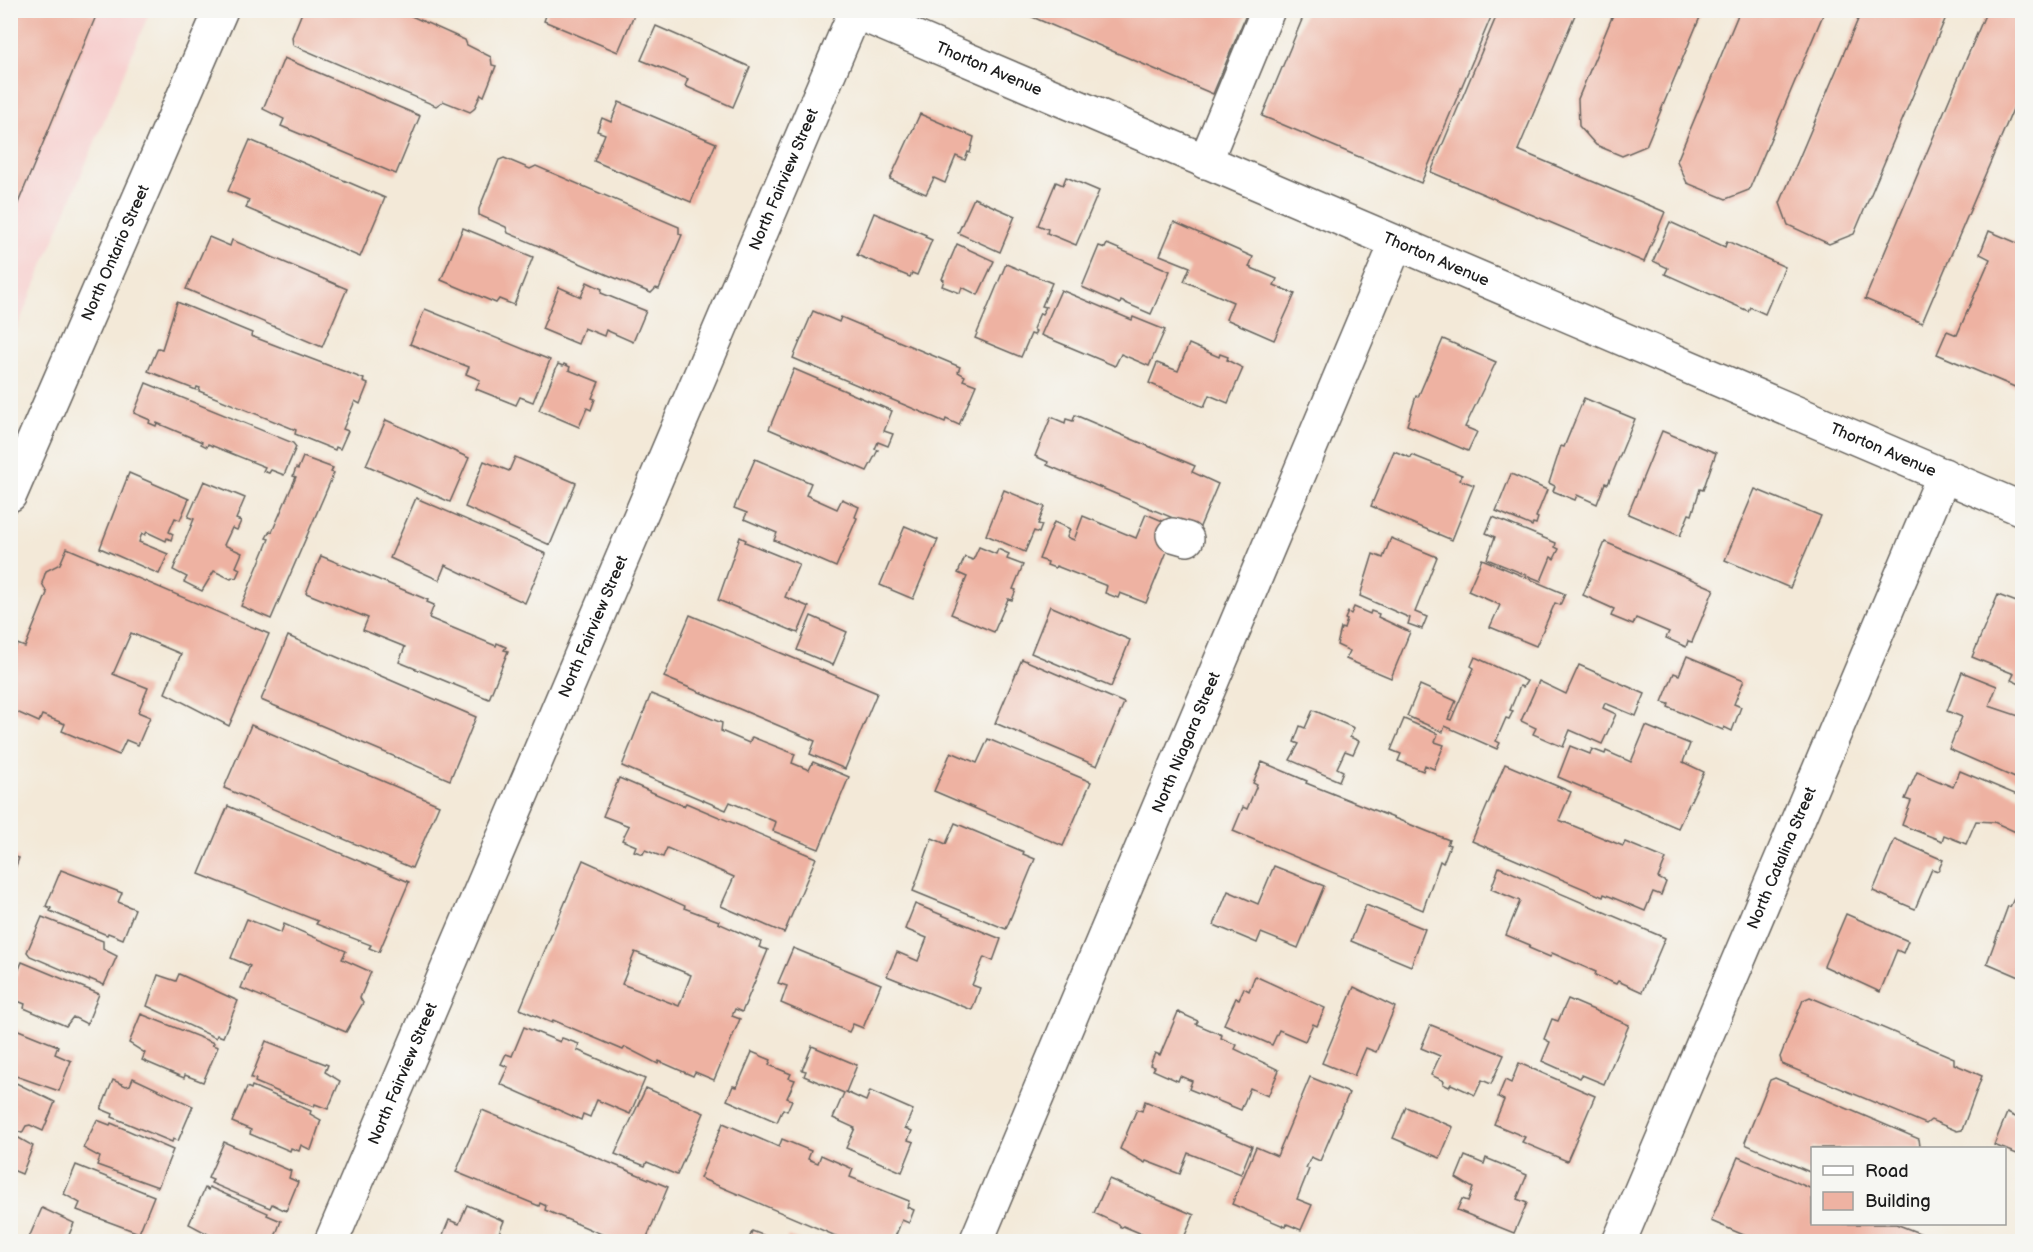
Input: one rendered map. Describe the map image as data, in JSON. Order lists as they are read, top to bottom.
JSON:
{
  "streets": {
    "street": [
      "Thorton Avenue",
      "North Fairview Street",
      "North Ontario Street",
      "North Niagara Street",
      "North Catalina Street"
    ]
  },
  "crossings": [
    ["Thorton Avenue", "North Fairview Street"],
    ["Thorton Avenue", "North Niagara Street"],
    ["Thorton Avenue", "North Catalina Street"]
  ],
  "legend": ["Road", "Building"]
}
